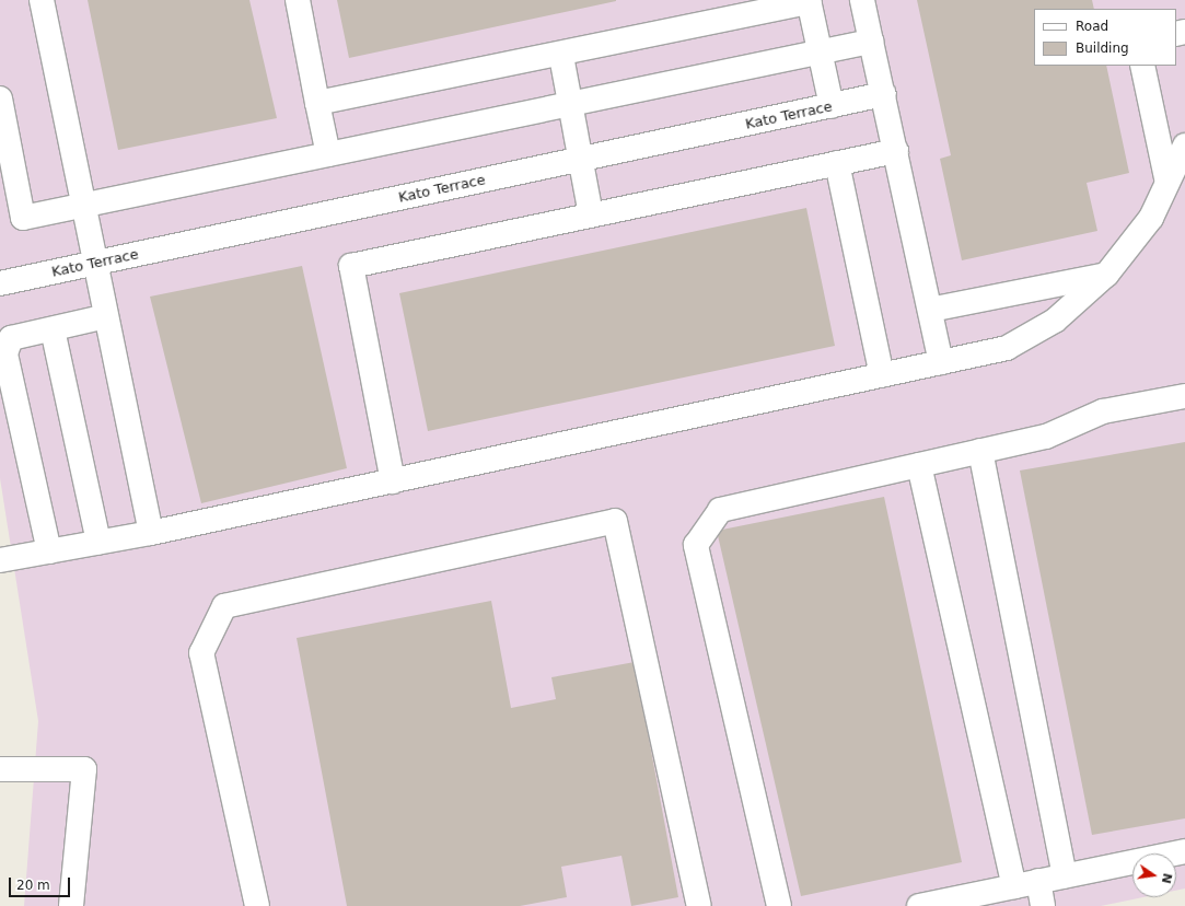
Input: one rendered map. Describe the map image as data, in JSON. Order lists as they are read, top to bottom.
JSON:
{
  "streets": {
    "street": ["Kato Terrace"]
  },
  "legend": ["Road", "Building"],
  "scale_bar": "20 m",
  "north": "right"
}
